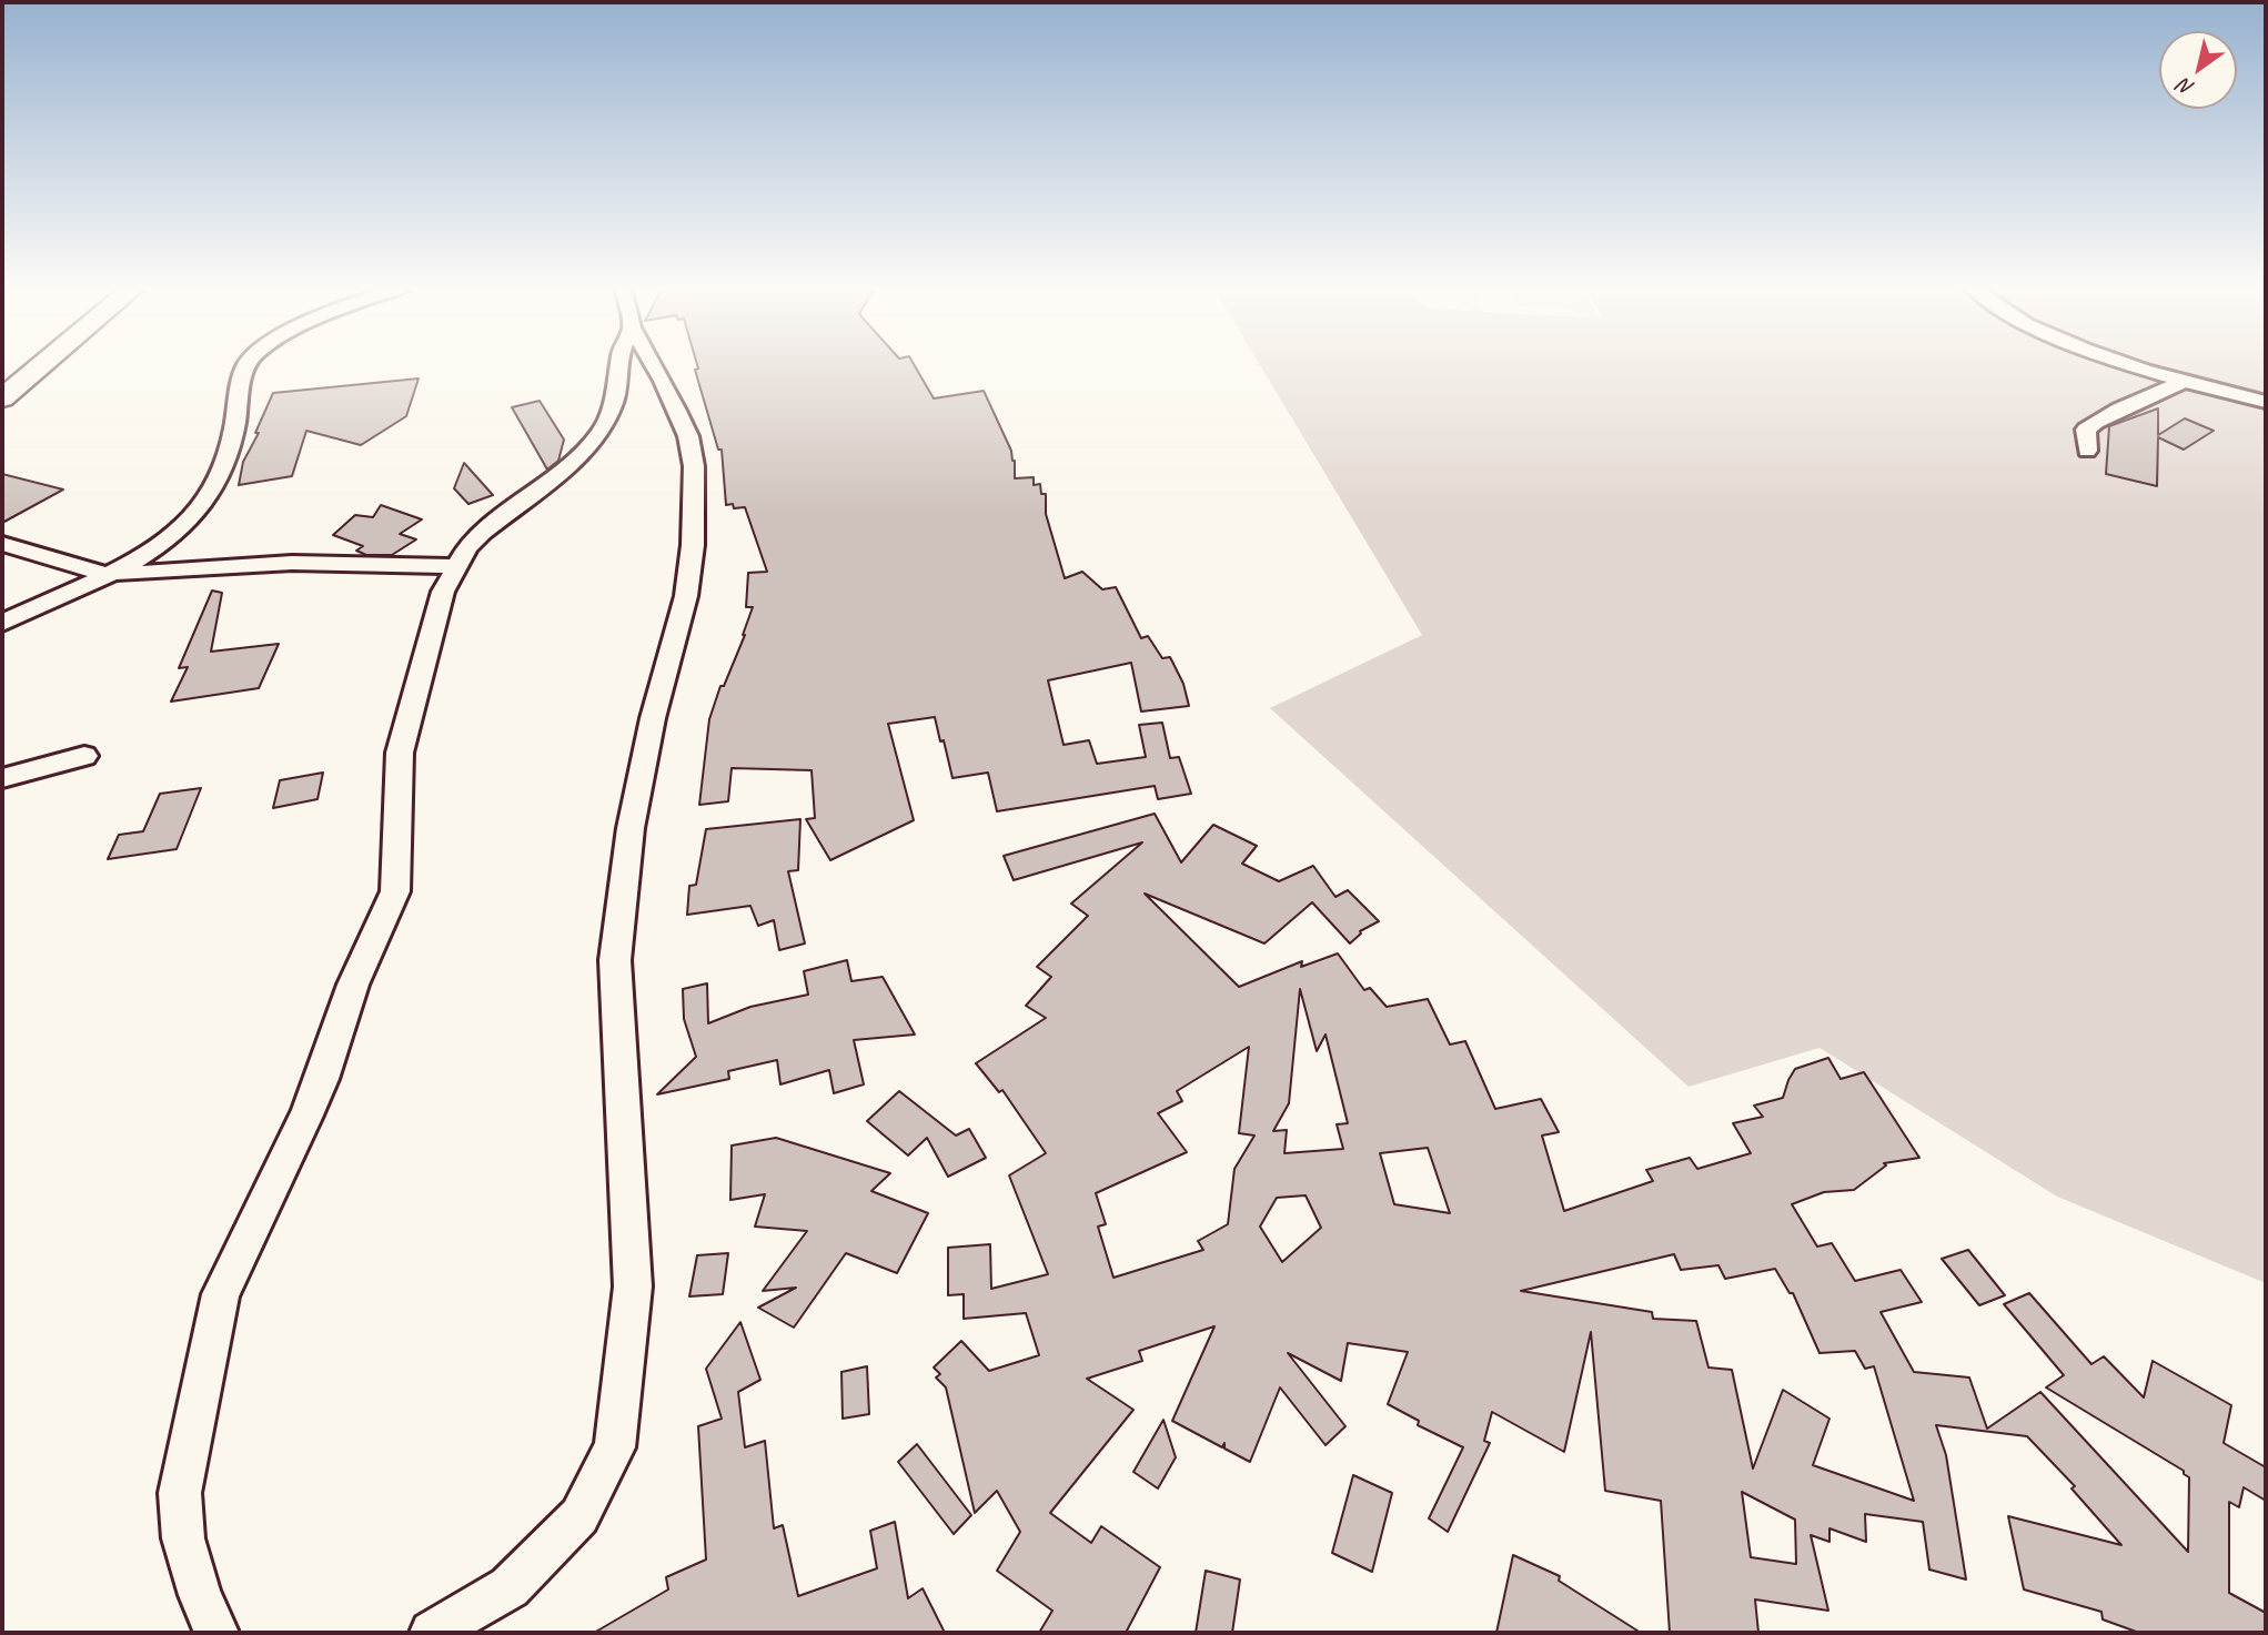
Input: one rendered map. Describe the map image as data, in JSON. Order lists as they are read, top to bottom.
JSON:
{
  "north": "bottom left"
}
